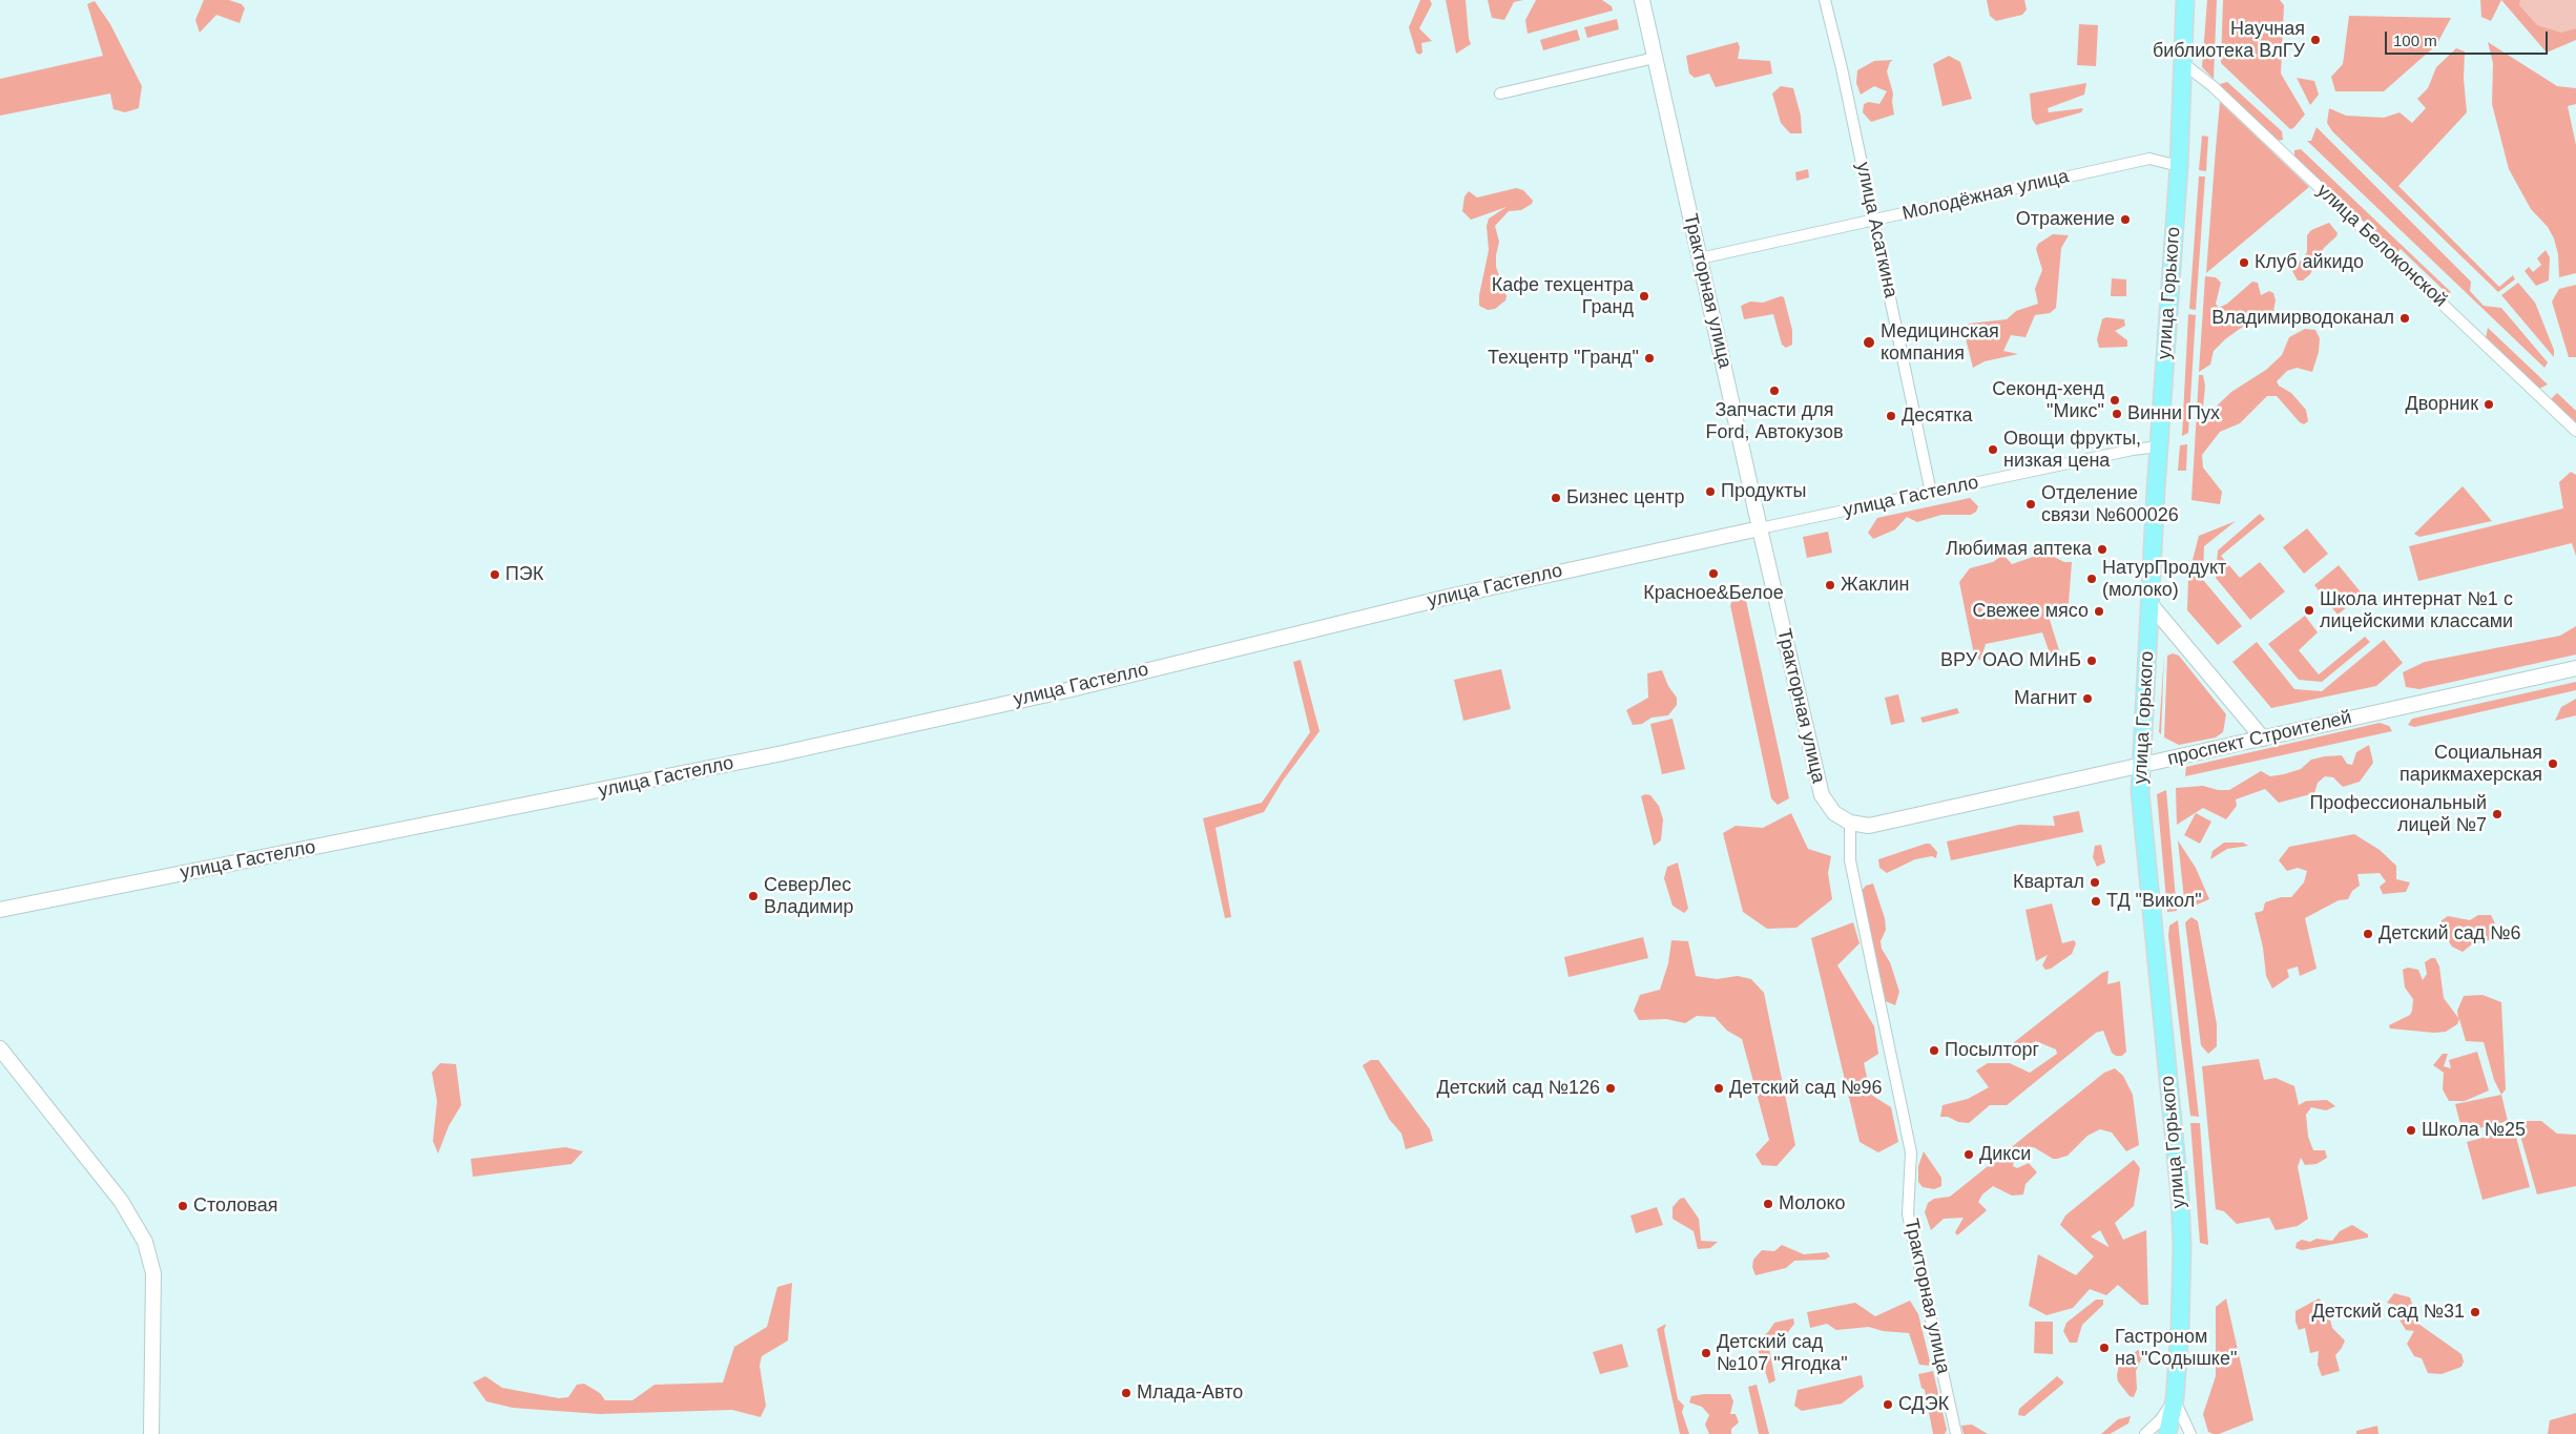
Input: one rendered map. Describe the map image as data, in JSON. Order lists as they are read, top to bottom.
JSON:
{
  "streets": {
    "main road": [
      "Тракторная улица",
      "улица Горького",
      "улица Гастелло",
      "проспект Строителей"
    ],
    "street": ["Молодёжная улица", "улица Асаткина", "улица Белоконской"]
  },
  "crossings": [
    ["Молодёжная улица", "улица Асаткина"],
    ["Молодёжная улица", "Тракторная улица"],
    ["Молодёжная улица", "улица Горького"],
    ["улица Асаткина", "улица Гастелло"],
    ["улица Белоконской", "улица Горького"],
    ["Тракторная улица", "улица Гастелло"],
    ["Тракторная улица", "проспект Строителей"],
    ["улица Горького", "улица Гастелло"],
    ["улица Горького", "проспект Строителей"]
  ],
  "places": [
    "Научная библиотека ВлГУ",
    "Отражение",
    "Клуб айкидо",
    "Кафе техцентра Гранд",
    "Владимирводоканал",
    "Медицинская компания",
    "Техцентр \"Гранд\"",
    "Запчасти для Ford, Автокузов",
    "Секонд-хенд \"Микс\"",
    "Дворник",
    "Винни Пух",
    "Десятка",
    "Овощи фрукты, низкая цена",
    "Продукты",
    "Бизнес центр",
    "Отделение связи №600026",
    "Любимая аптека",
    "Красное&Белое",
    "ПЭК",
    "НатурПродукт (молоко)",
    "Жаклин",
    "Школа интернат №1 с лицейскими классами",
    "Свежее мясо",
    "ВРУ ОАО МИнБ",
    "Магнит",
    "Социальная парикмахерская",
    "Профессиональный лицей №7",
    "Квартал",
    "СеверЛес Владимир",
    "ТД \"Викол\"",
    "Детский сад №6",
    "Посылторг",
    "Детский сад №126",
    "Детский сад №96",
    "Школа №25",
    "Дикси",
    "Молоко",
    "Столовая",
    "Детский сад №31",
    "Гастроном на \"Содышке\"",
    "Детский сад №107 \"Ягодка\"",
    "Млада-Авто",
    "СДЭК"
  ],
  "scale_bar": "100 m"
}
